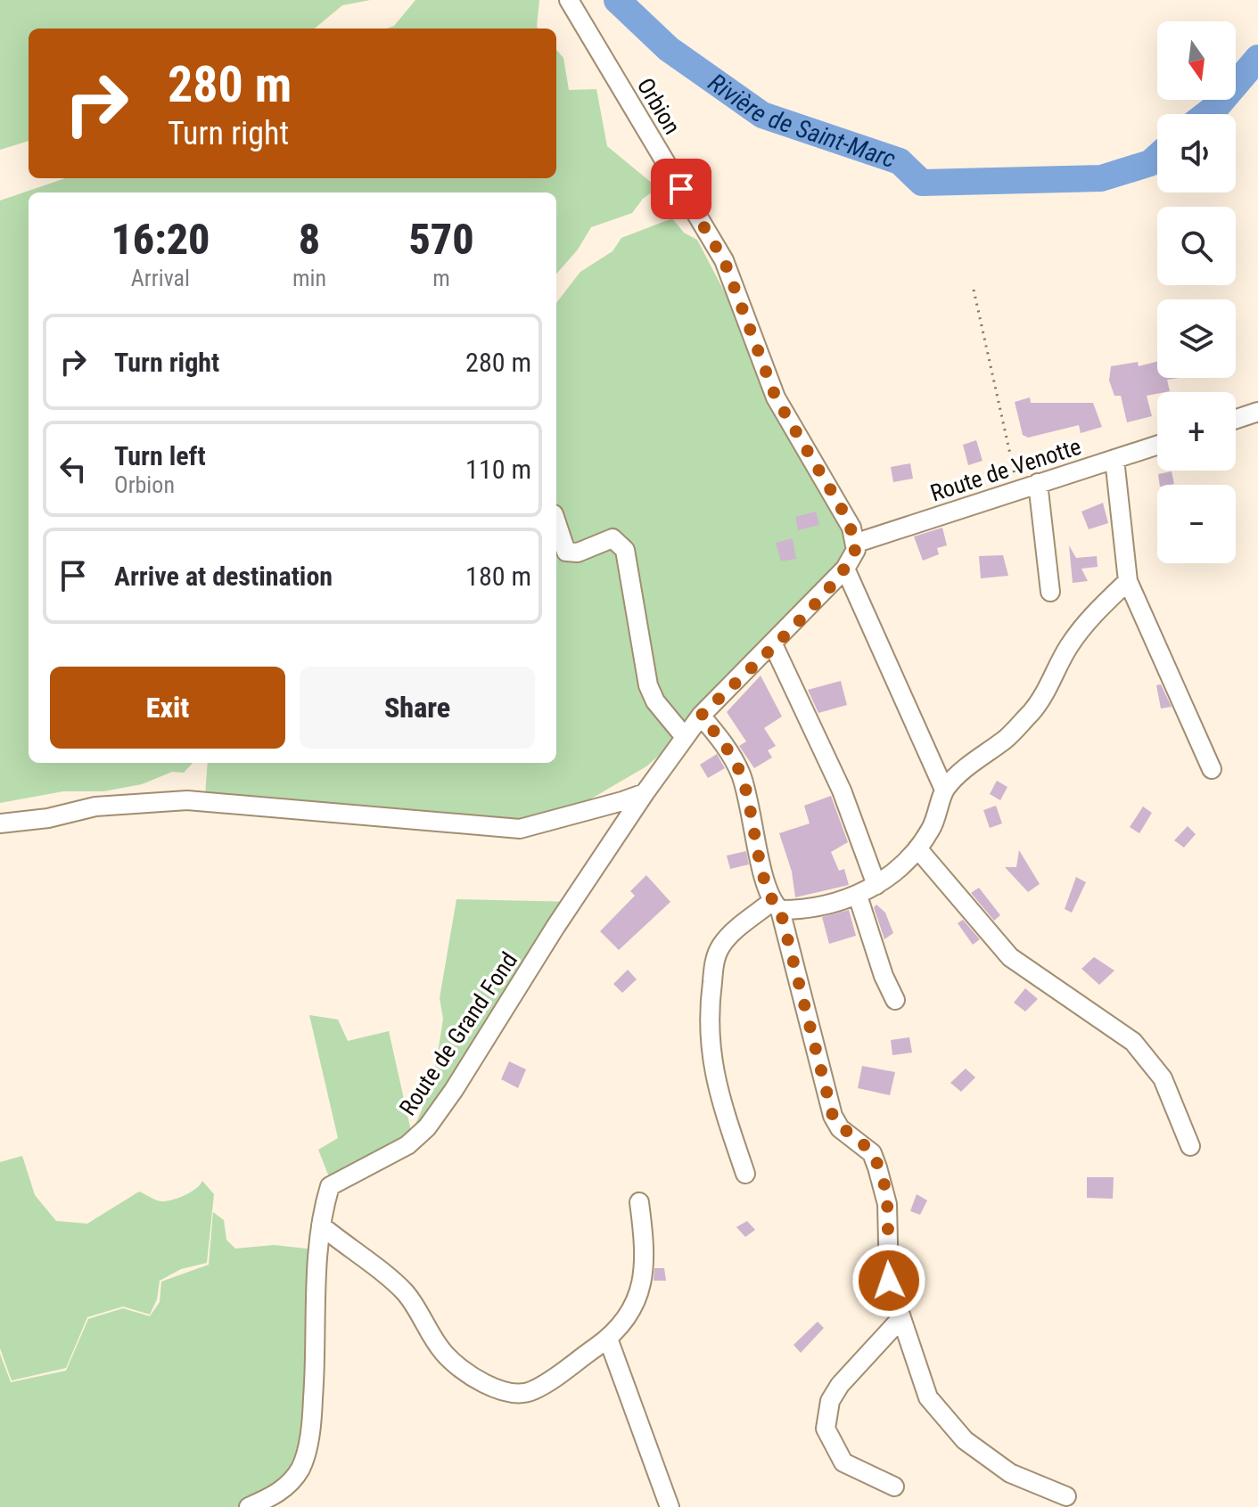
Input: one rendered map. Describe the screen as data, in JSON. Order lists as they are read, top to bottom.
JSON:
{
  "streets": {
    "street": ["Orbion", "Route de Venotte", "Route de Grand Fond"]
  },
  "crossings": [
    ["Orbion", "Route de Venotte"],
    ["Orbion", "Route de Grand Fond"],
    ["Route de Venotte", "Route de Grand Fond"]
  ],
  "water": ["Rivière de Saint-Marc"],
  "north": "bottom",
  "page": {
    "map_buttons": ["+", "−"],
    "turn": ["280 m", "Turn right"],
    "eta": [
      "16:20",
      "Arrival",
      "8",
      "min",
      "570",
      "m"
    ],
    "list": [
      {
        "name": "Turn right",
        "value": "280 m"
      },
      {
        "name": "Turn left",
        "note": "Orbion",
        "value": "110 m"
      },
      {
        "name": "Arrive at destination",
        "value": "180 m"
      }
    ],
    "buttons": ["Exit", "Share"]
  }
}
